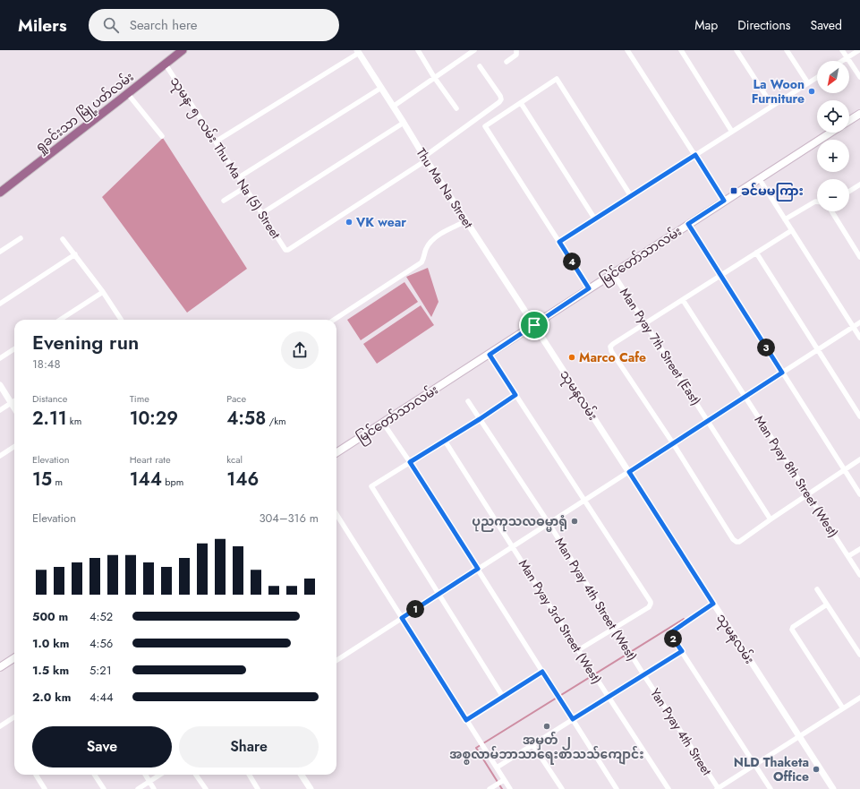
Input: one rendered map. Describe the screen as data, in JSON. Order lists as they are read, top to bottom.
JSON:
{
  "streets": {
    "main road": ["ရှုခင်းသာ မြို့ပတ်လမ်း", "မြင်တော်သာလမ်း"],
    "street": [
      "သုမန- ၅ လမ်း Thu Ma Na (5) Street",
      "Thu Ma Na Street",
      "Man Pyay 7th Street (East)",
      "သုမနလမ်း",
      "Man Pyay 8th Street (West)",
      "Man Pyay 4th Street (West)",
      "Man Pyay 3rd Street (West)",
      "Yan Pyay 4th Street"
    ]
  },
  "crossings": [
    ["ရှုခင်းသာ မြို့ပတ်လမ်း", "သုမန- ၅ လမ်း Thu Ma Na (5) Street"],
    ["သုမန- ၅ လမ်း Thu Ma Na (5) Street", "Thu Ma Na Street"],
    ["Thu Ma Na Street", "မြင်တော်သာလမ်း"],
    ["Thu Ma Na Street", "သုမနလမ်း"],
    ["မြင်တော်သာလမ်း", "Man Pyay 7th Street (East)"],
    ["မြင်တော်သာလမ်း", "သုမနလမ်း"],
    ["Man Pyay 4th Street (West)", "Yan Pyay 4th Street"]
  ],
  "places": {
    "other": [
      "La Woon Furniture",
      "VK wear",
      "Marco Cafe",
      "ပုညကုသလဓမ္မာရုံ",
      "အမှတ် ၂ အစ္စလာမ်ဘာသာရေးစာသသ်ကျောင်း",
      "NLD Thaketa Office"
    ],
    "transit": ["ခင်မမကြား"]
  },
  "north": "bottom left",
  "page": {
    "header": "Milers",
    "search": "Search here",
    "nav": ["Map", "Directions", "Saved"],
    "map_buttons": ["+", "−"],
    "pins": [
      "4",
      "3",
      "1",
      "2"
    ],
    "heading": ["Evening run", "18:48"],
    "stats": [
      ["Distance", "2.11 km"],
      ["Time", "10:29"],
      ["Pace", "4:58 /km"],
      ["Elevation", "15 m"],
      ["Heart rate", "144 bpm"],
      ["kcal", "146"]
    ],
    "chart": ["Elevation", "304–316 m"],
    "list": [
      {
        "name": "500 m",
        "note": "4:52"
      },
      {
        "name": "1.0 km",
        "note": "4:56"
      },
      {
        "name": "1.5 km",
        "note": "5:21"
      },
      {
        "name": "2.0 km",
        "note": "4:44"
      }
    ],
    "buttons": ["Save", "Share"]
  }
}
